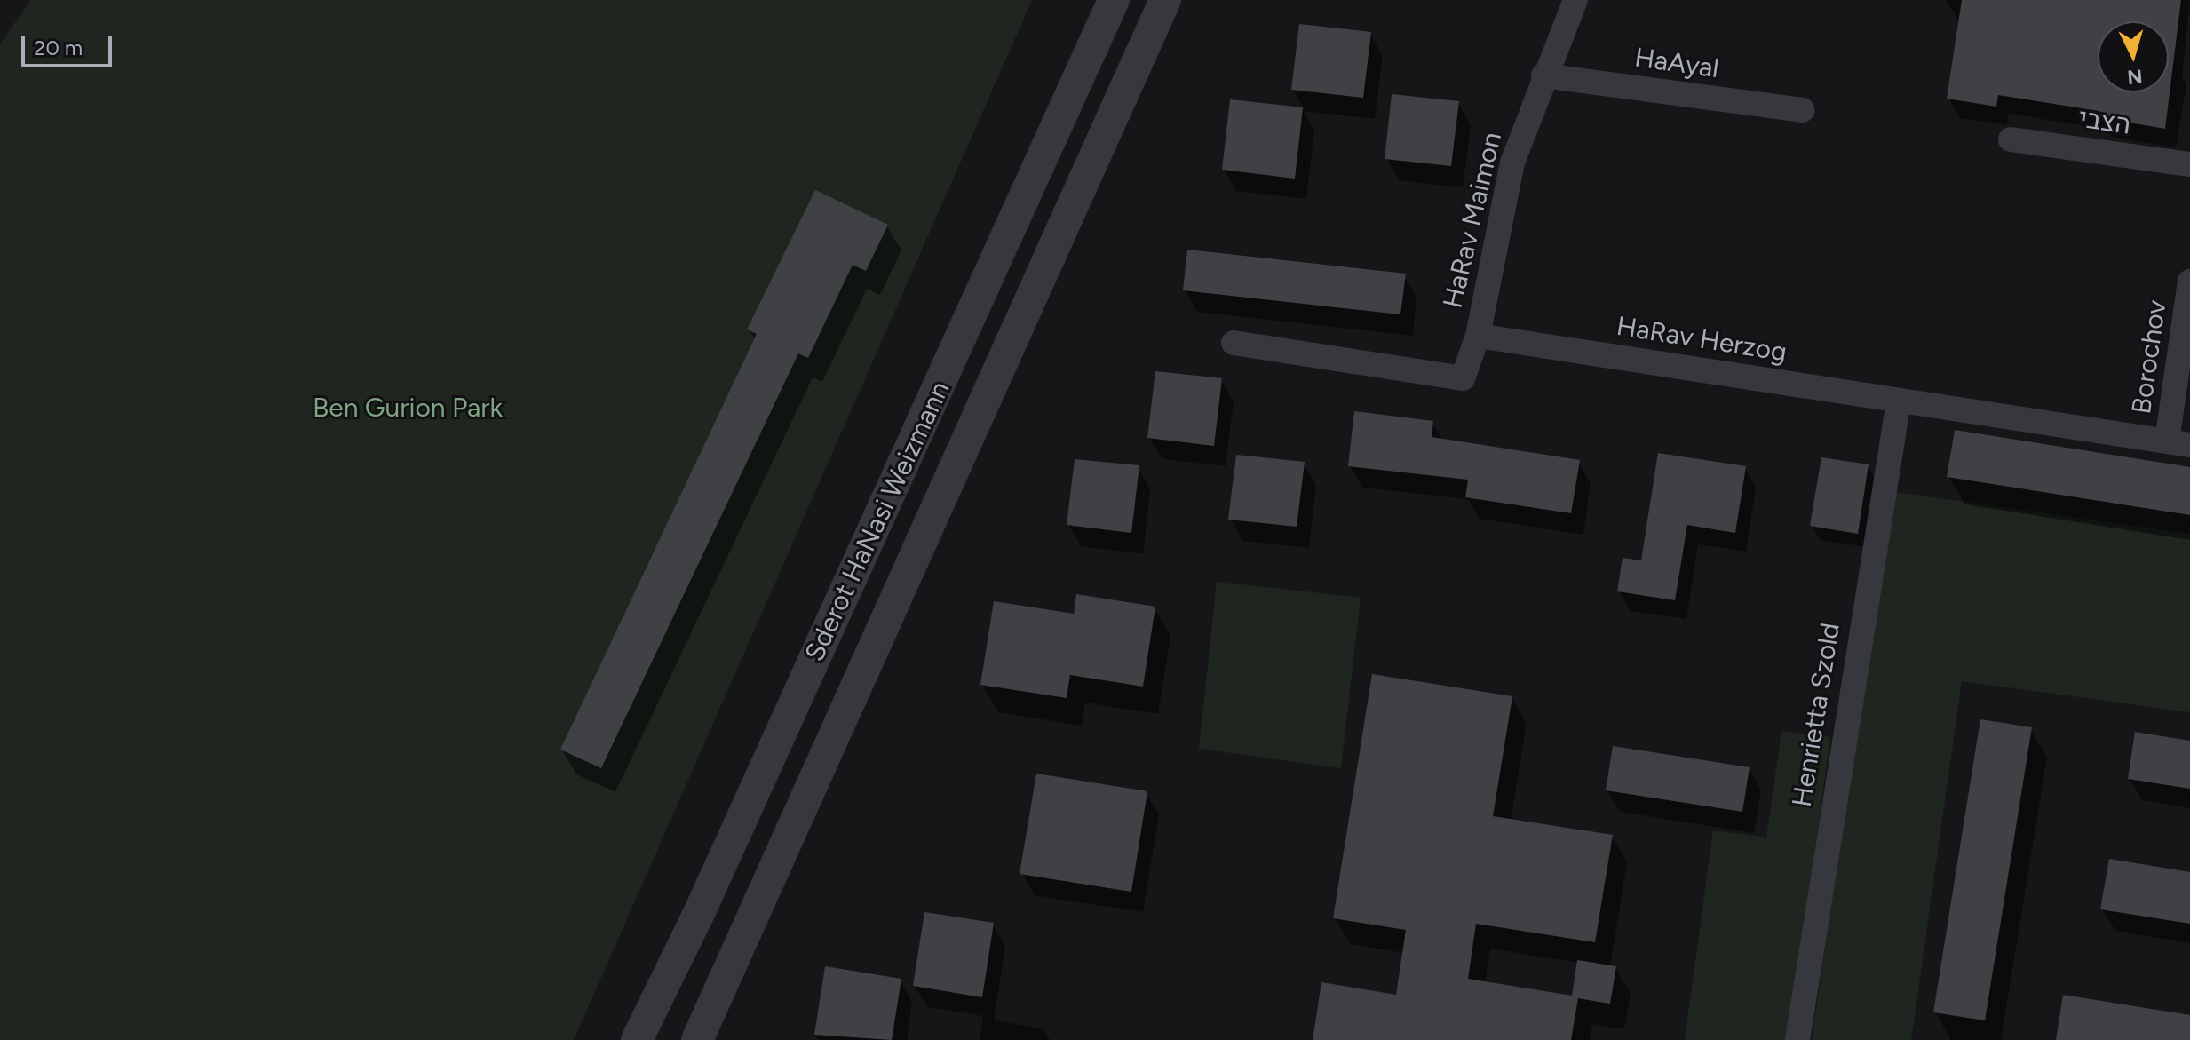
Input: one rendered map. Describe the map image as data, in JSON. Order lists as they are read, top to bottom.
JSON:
{
  "streets": {
    "street": [
      "HaAyal",
      "הצבי",
      "HaRav Maimon",
      "HaRav Herzog",
      "Borochov",
      "Sderot HaNasi Weizmann",
      "Henrietta Szold"
    ]
  },
  "crossings": [
    ["HaAyal", "HaRav Maimon"],
    ["HaRav Maimon", "HaRav Herzog"],
    ["HaRav Herzog", "Borochov"],
    ["HaRav Herzog", "Henrietta Szold"]
  ],
  "parks": ["Ben Gurion Park"],
  "scale_bar": "20 m",
  "north": "bottom"
}
